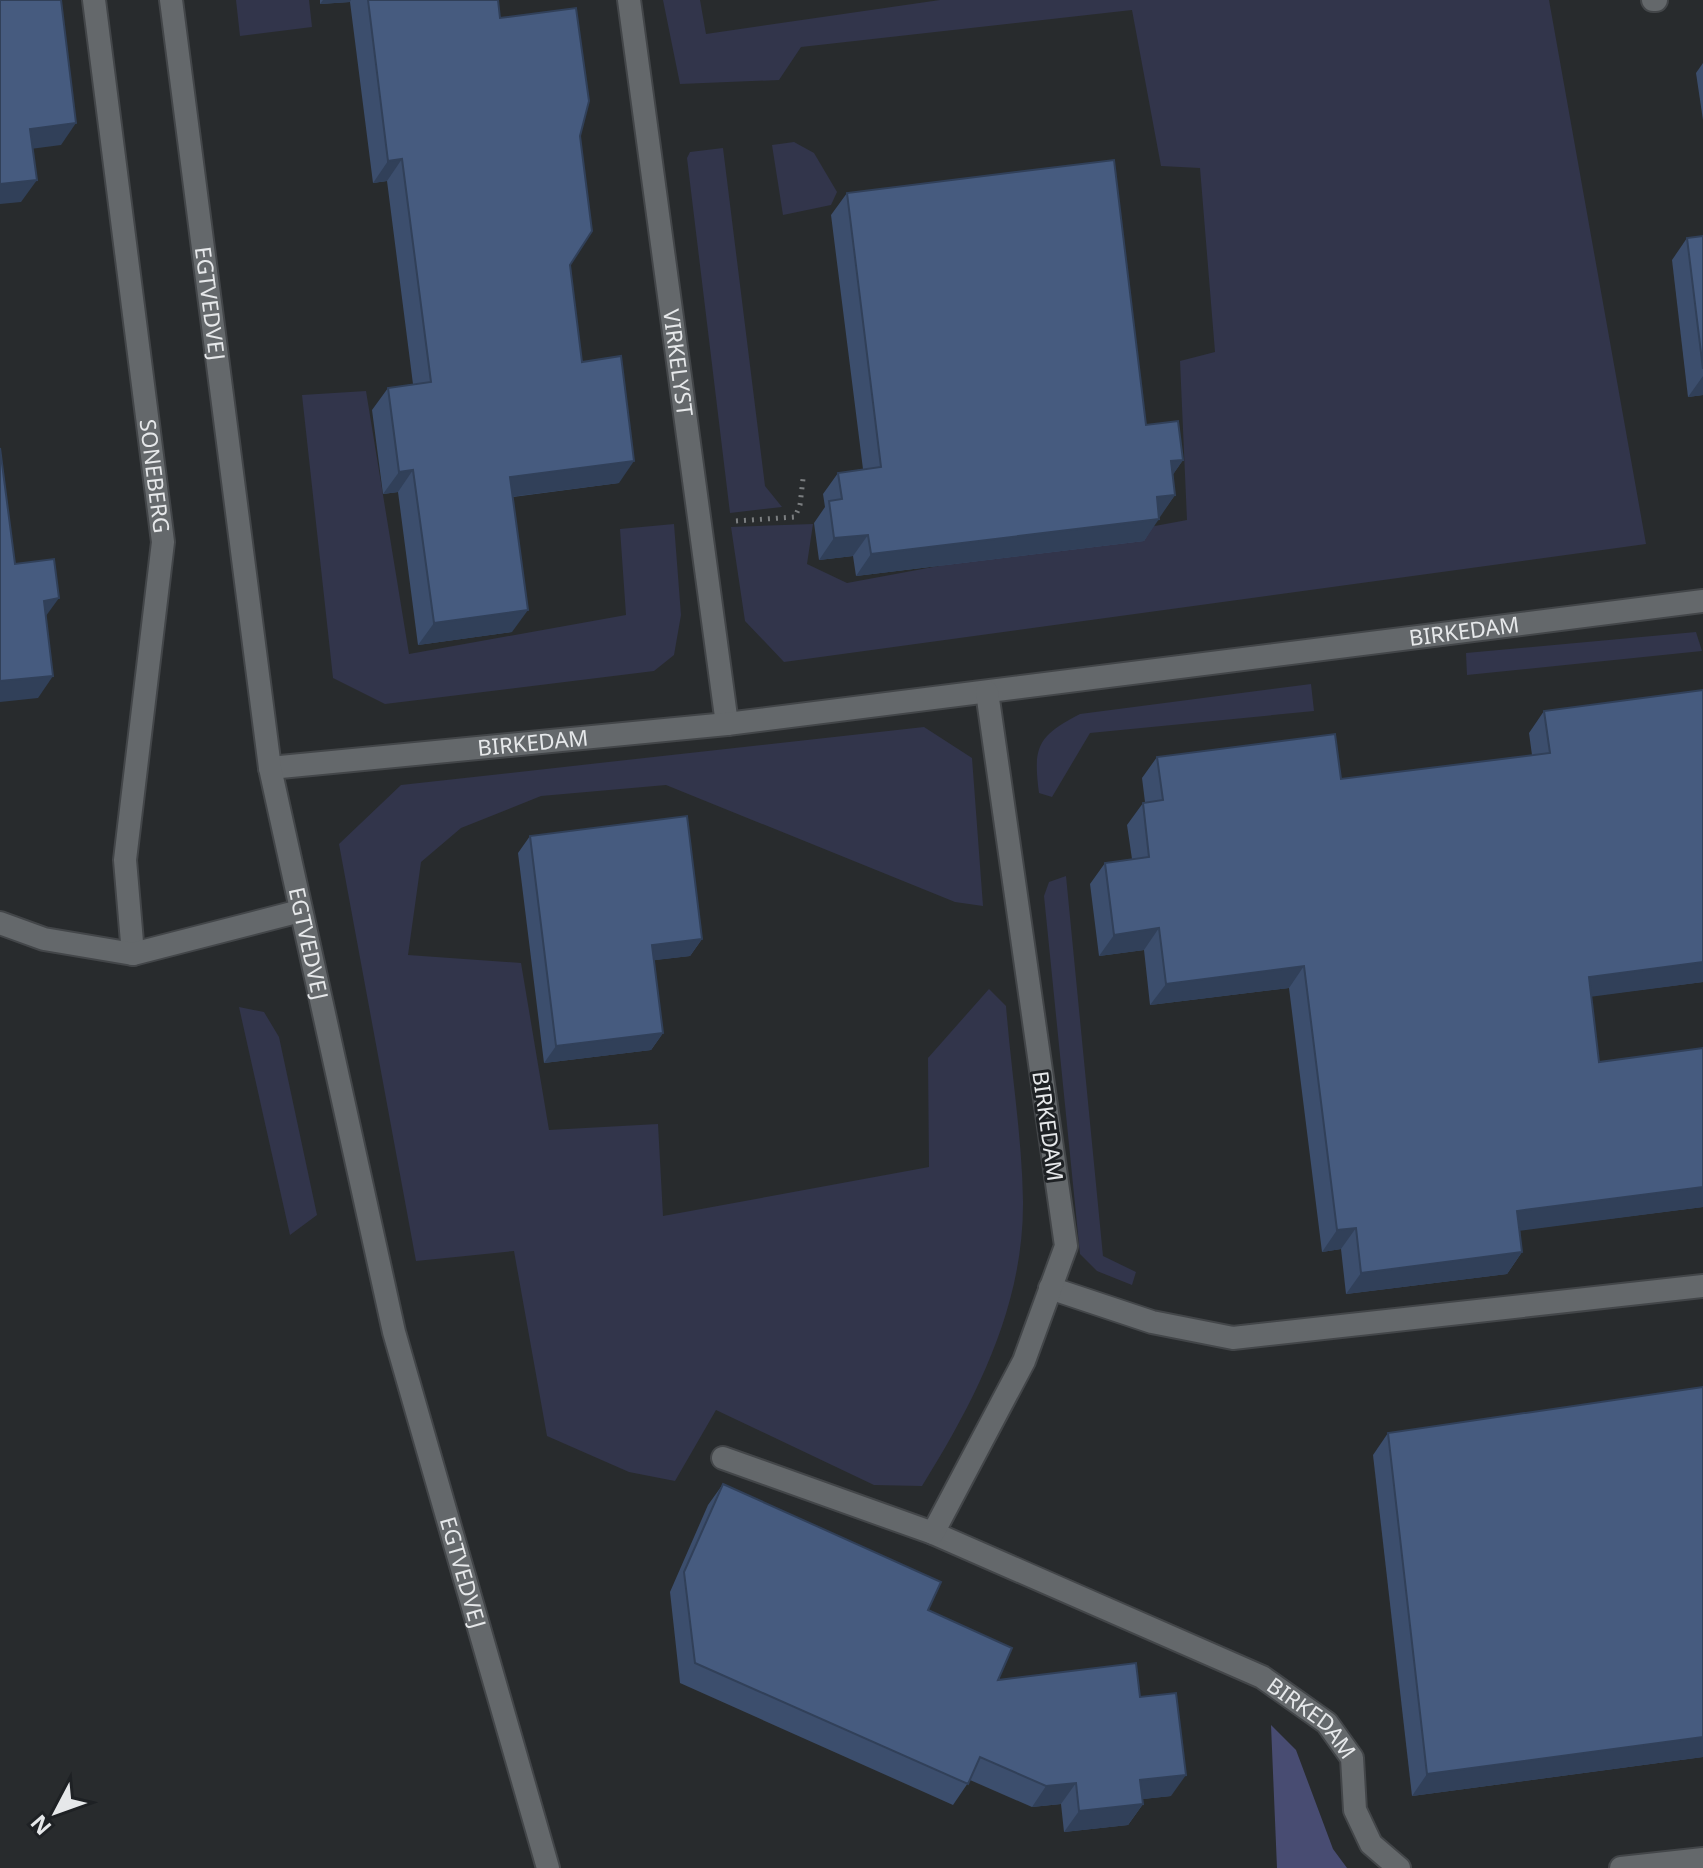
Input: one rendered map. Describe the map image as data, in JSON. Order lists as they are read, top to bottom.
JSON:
{
  "streets": {
    "street": [
      "EGTVEDVEJ",
      "VIRKELYST",
      "SONEBERG",
      "BIRKEDAM"
    ]
  },
  "crossings": [
    ["EGTVEDVEJ", "BIRKEDAM"],
    ["VIRKELYST", "BIRKEDAM"]
  ],
  "north": "bottom left"
}
